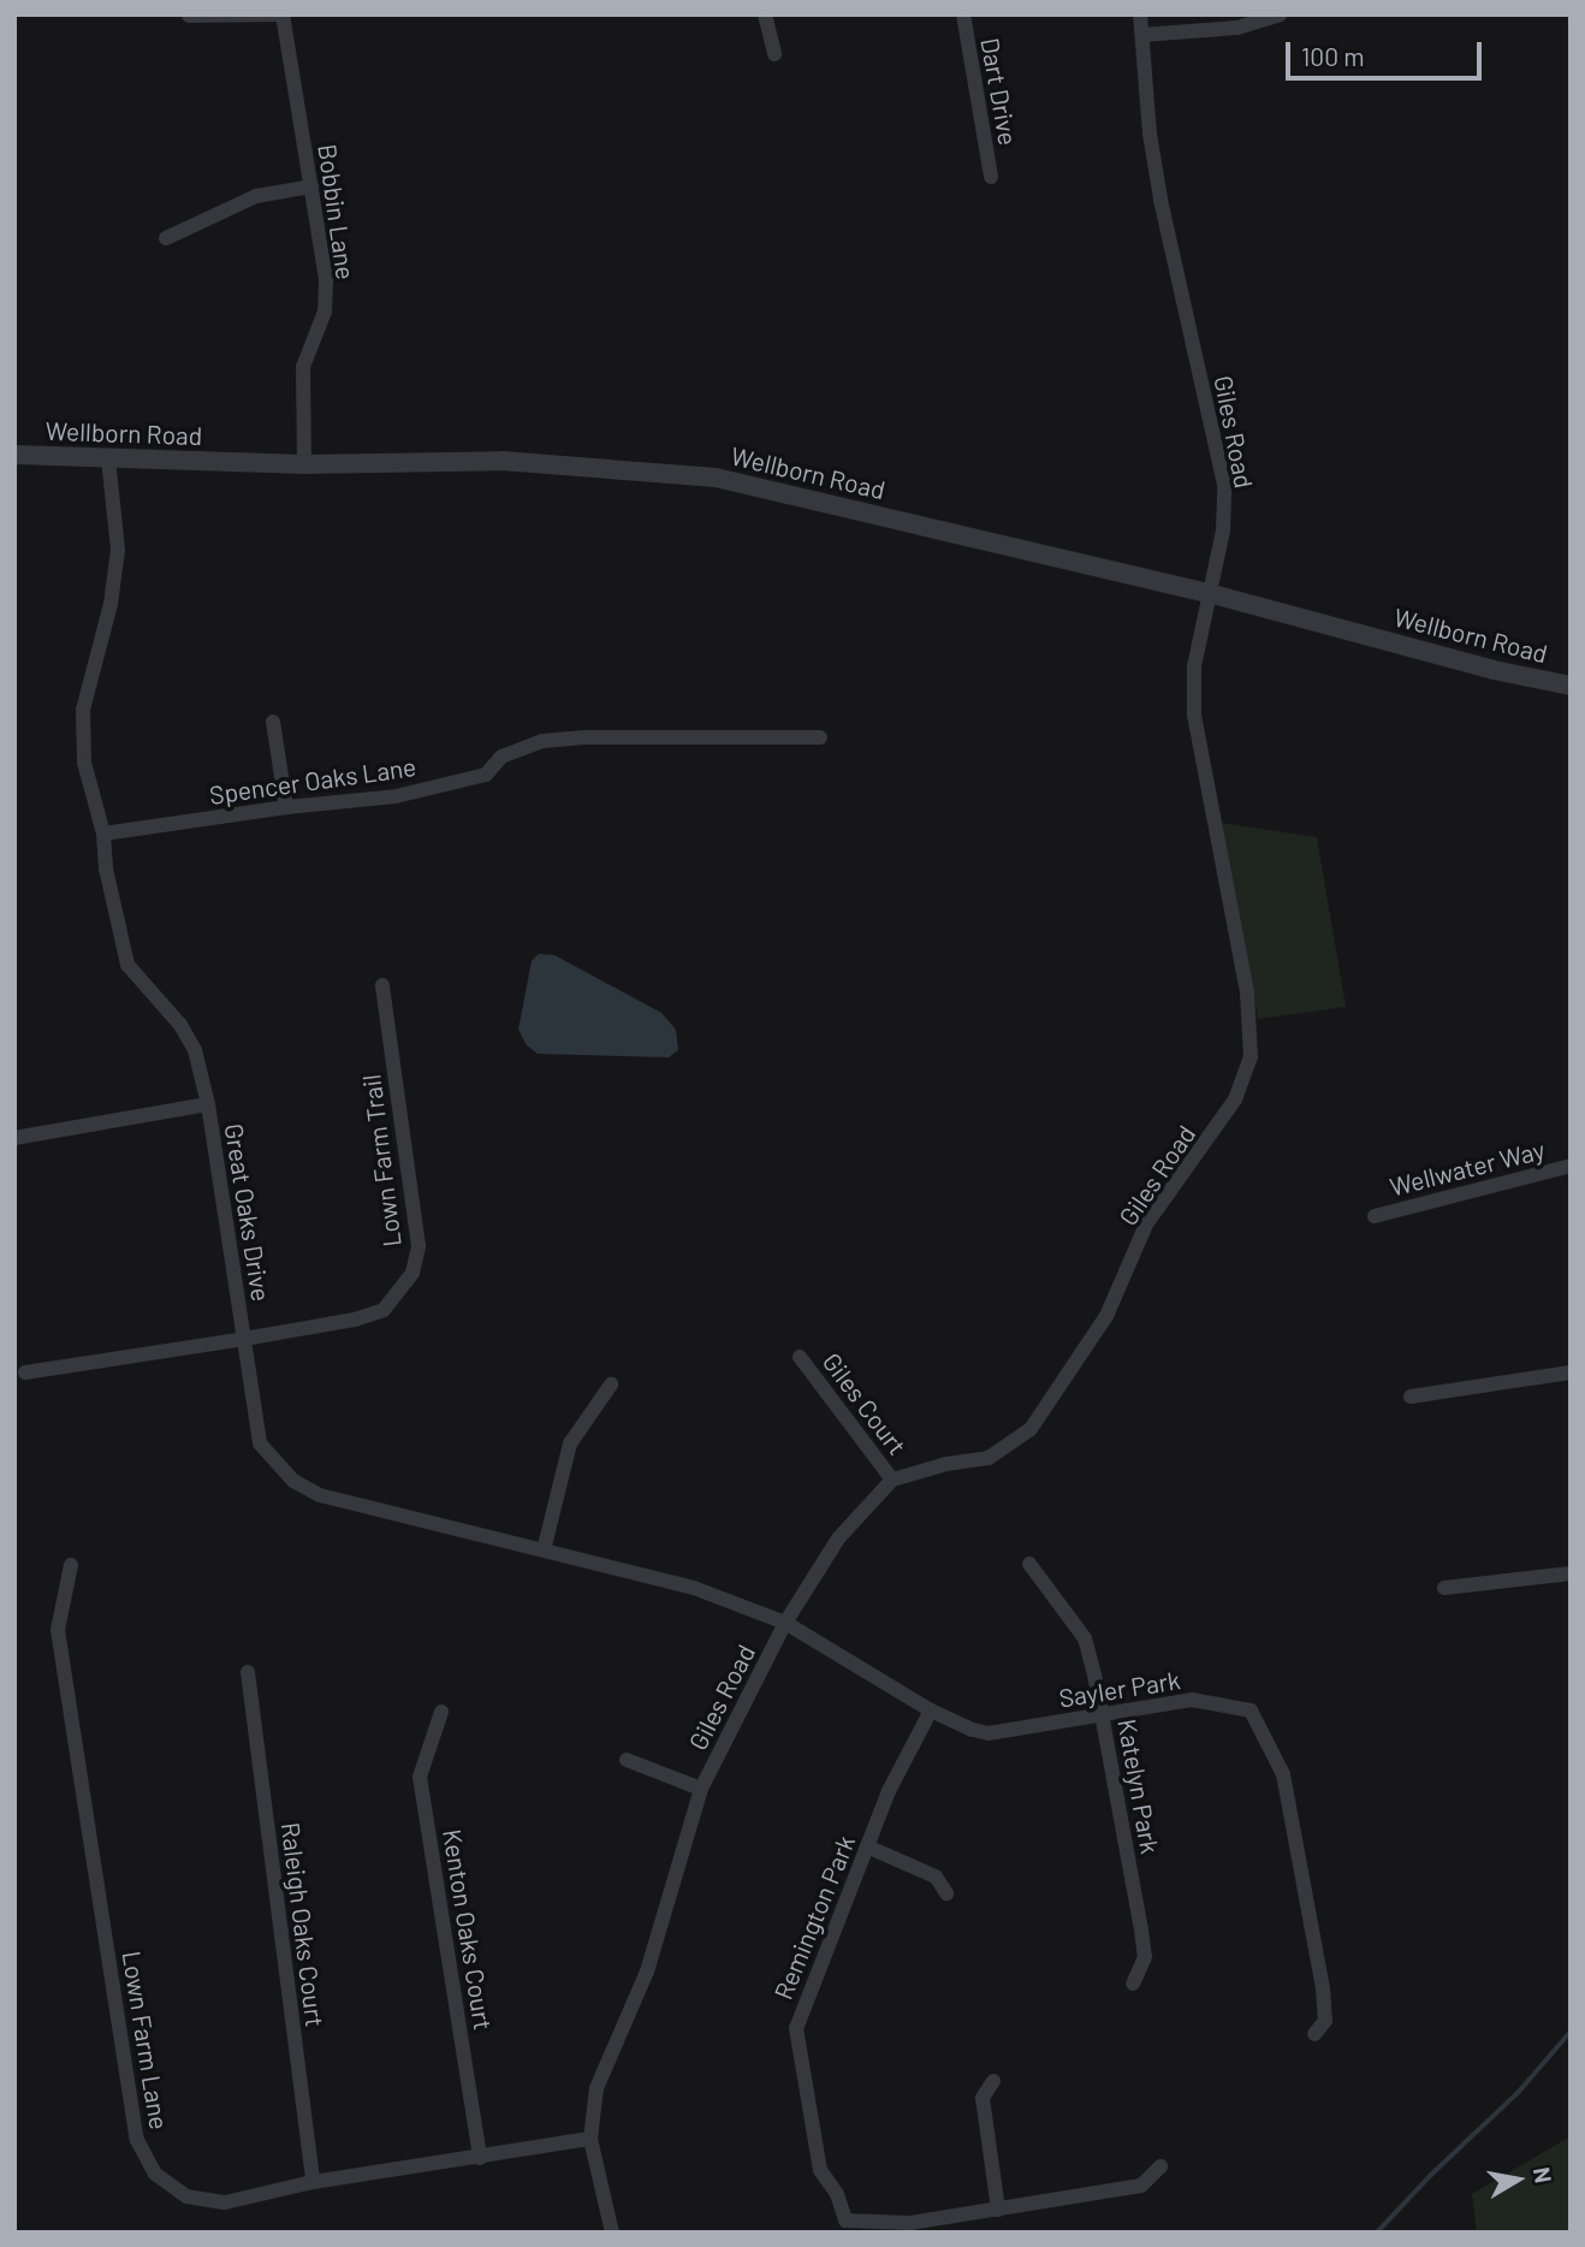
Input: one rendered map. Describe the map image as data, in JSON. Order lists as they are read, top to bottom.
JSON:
{
  "streets": {
    "street": [
      "Dart Drive",
      "Bobbin Lane",
      "Giles Road",
      "Wellborn Road",
      "Spencer Oaks Lane",
      "Lown Farm Trail",
      "Wellwater Way",
      "Great Oaks Drive",
      "Giles Court",
      "Sayler Park",
      "Katelyn Park",
      "Remington Park",
      "Raleigh Oaks Court",
      "Kenton Oaks Court",
      "Lown Farm Lane"
    ]
  },
  "crossings": [
    ["Bobbin Lane", "Wellborn Road"],
    ["Giles Road", "Wellborn Road"],
    ["Giles Road", "Great Oaks Drive"],
    ["Giles Road", "Giles Court"],
    ["Giles Road", "Sayler Park"],
    ["Giles Road", "Lown Farm Lane"],
    ["Wellborn Road", "Great Oaks Drive"],
    ["Spencer Oaks Lane", "Great Oaks Drive"],
    ["Lown Farm Trail", "Great Oaks Drive"],
    ["Great Oaks Drive", "Sayler Park"],
    ["Sayler Park", "Katelyn Park"],
    ["Sayler Park", "Remington Park"],
    ["Raleigh Oaks Court", "Lown Farm Lane"],
    ["Kenton Oaks Court", "Lown Farm Lane"]
  ],
  "scale_bar": "100 m",
  "north": "right"
}
